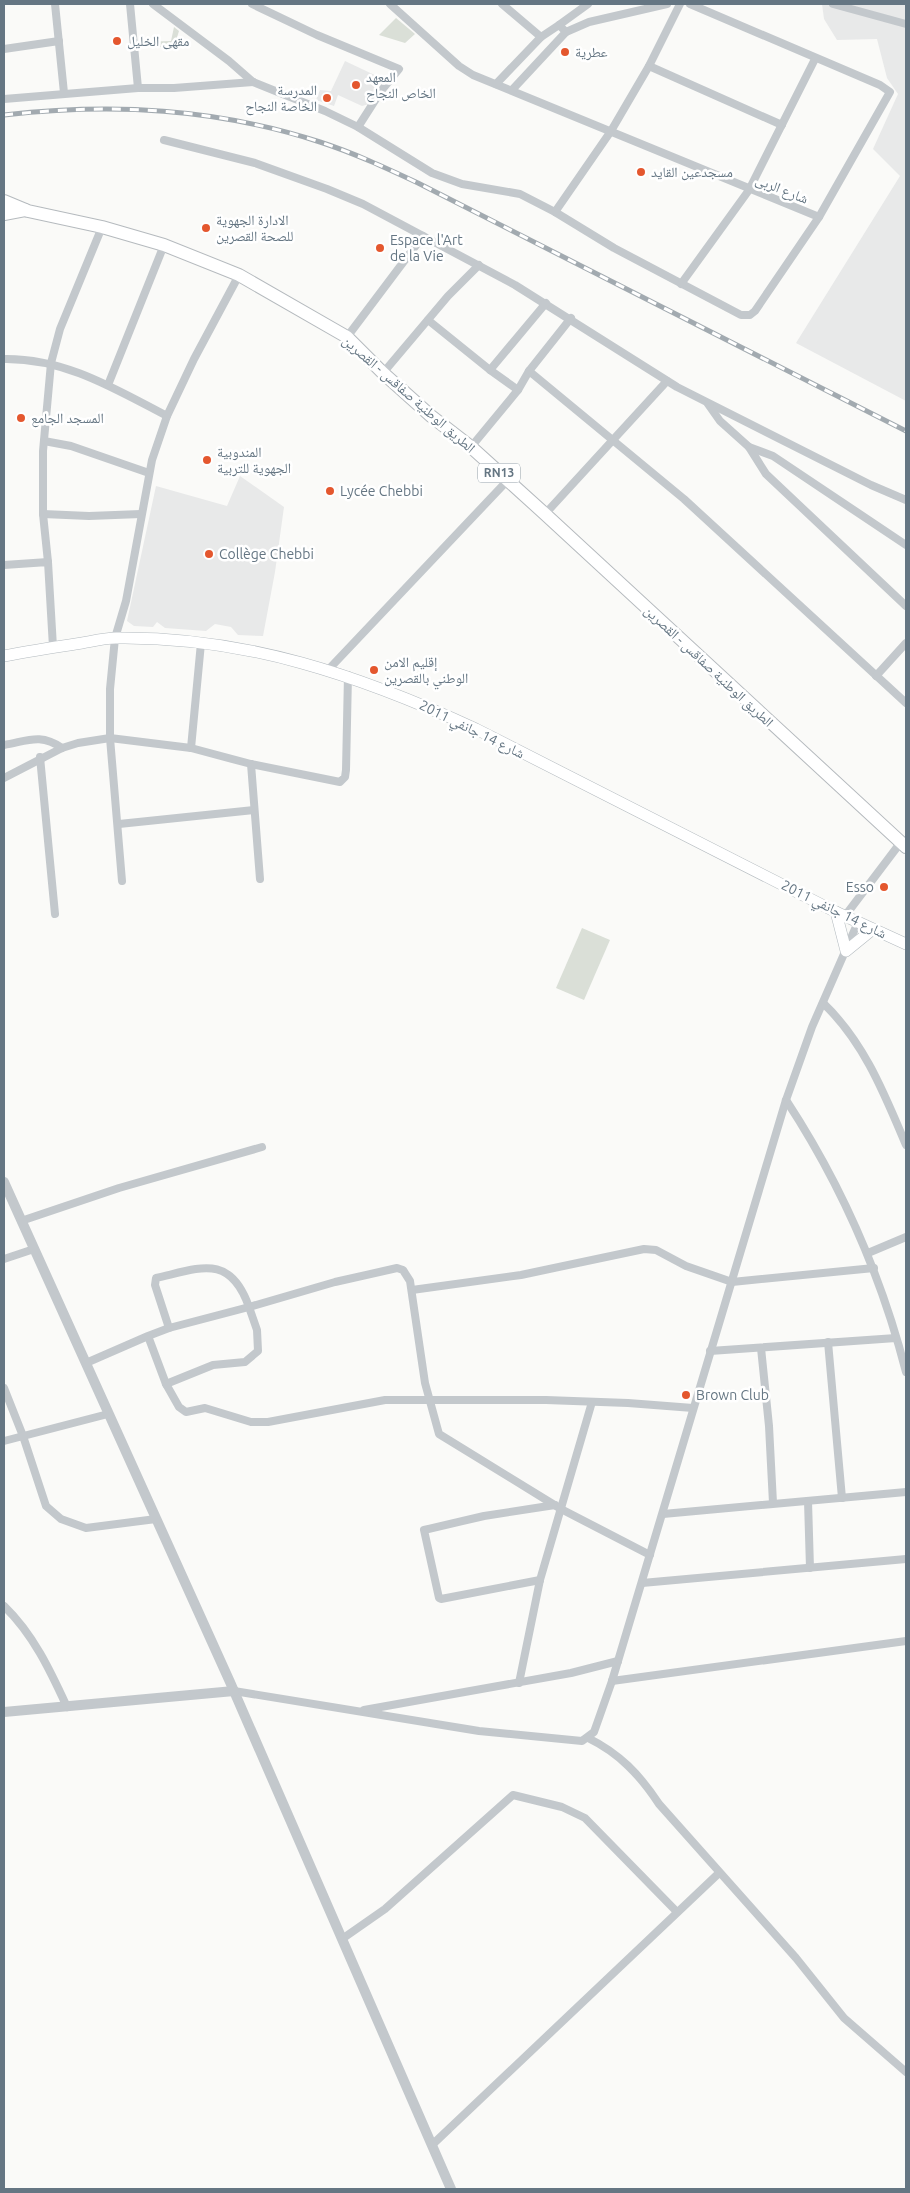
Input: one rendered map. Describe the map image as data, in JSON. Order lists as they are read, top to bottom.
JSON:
{
  "streets": {
    "main road": ["الطريق الوطنية صفاقس - القصرين", "RN13", "شارع 14 جانفي 2011"],
    "street": ["شارع الربى"]
  },
  "places": [
    "مقهى الخليل",
    "عطرية",
    "المعهد الخاص النجاح",
    "المدرسة الخاصة النجاح",
    "مسجدعين القايد",
    "الادارة الجهوية للصحة القصرين",
    "Espace l'Art de la Vie",
    "المسجد الجامع",
    "المندوبية الجهوية للتربية",
    "Lycée Chebbi",
    "Collège Chebbi",
    "إقليم الامن الوطني بالقصرين",
    "Esso",
    "Brown Club"
  ]
}
